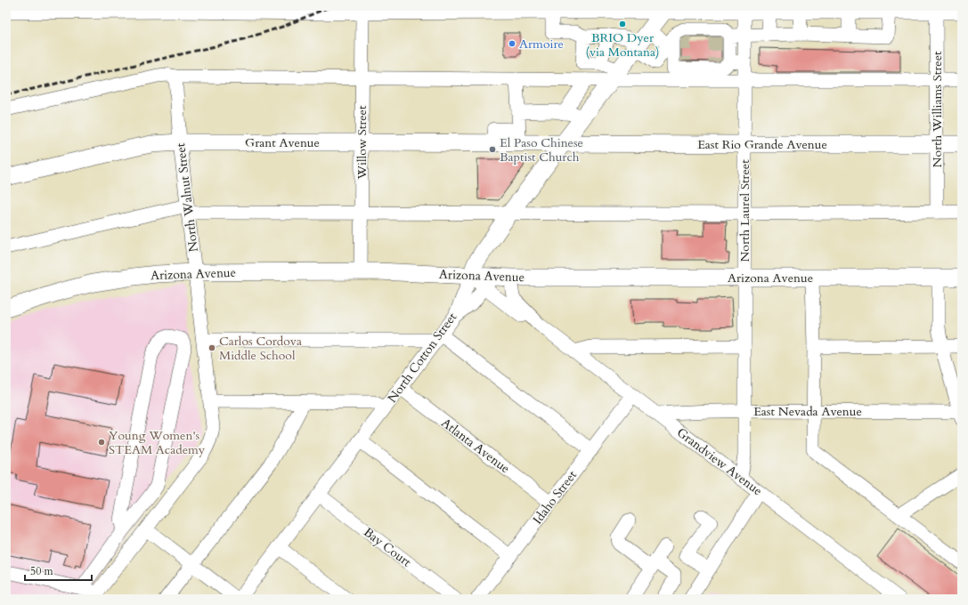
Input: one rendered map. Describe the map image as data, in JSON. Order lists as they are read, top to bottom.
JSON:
{
  "streets": {
    "main road": [
      "Grant Avenue",
      "East Rio Grande Avenue",
      "Arizona Avenue",
      "North Cotton Street"
    ],
    "street": [
      "North Williams Street",
      "Willow Street",
      "North Walnut Street",
      "North Laurel Street",
      "East Nevada Avenue",
      "Atlanta Avenue",
      "Grandview Avenue",
      "Idaho Street",
      "Bay Court"
    ]
  },
  "crossings": [
    ["North Williams Street", "East Rio Grande Avenue"],
    ["Grant Avenue", "Willow Street"],
    ["Grant Avenue", "East Rio Grande Avenue"],
    ["Grant Avenue", "North Walnut Street"],
    ["Grant Avenue", "North Cotton Street"],
    ["Willow Street", "Arizona Avenue"],
    ["East Rio Grande Avenue", "North Laurel Street"],
    ["East Rio Grande Avenue", "North Cotton Street"],
    ["North Walnut Street", "Arizona Avenue"],
    ["North Laurel Street", "Arizona Avenue"],
    ["North Laurel Street", "East Nevada Avenue"],
    ["North Laurel Street", "Grandview Avenue"],
    ["Arizona Avenue", "North Cotton Street"],
    ["Arizona Avenue", "Grandview Avenue"],
    ["North Cotton Street", "Atlanta Avenue"],
    ["North Cotton Street", "Bay Court"],
    ["East Nevada Avenue", "Grandview Avenue"],
    ["Atlanta Avenue", "Idaho Street"],
    ["Grandview Avenue", "Idaho Street"]
  ],
  "places": [
    "BRIO Dyer (via Montana)",
    "Armoire",
    "El Paso Chinese Baptist Church",
    "Carlos Cordova Middle School",
    "Young Women's STEAM Academy"
  ],
  "scale_bar": "50 m"
}
